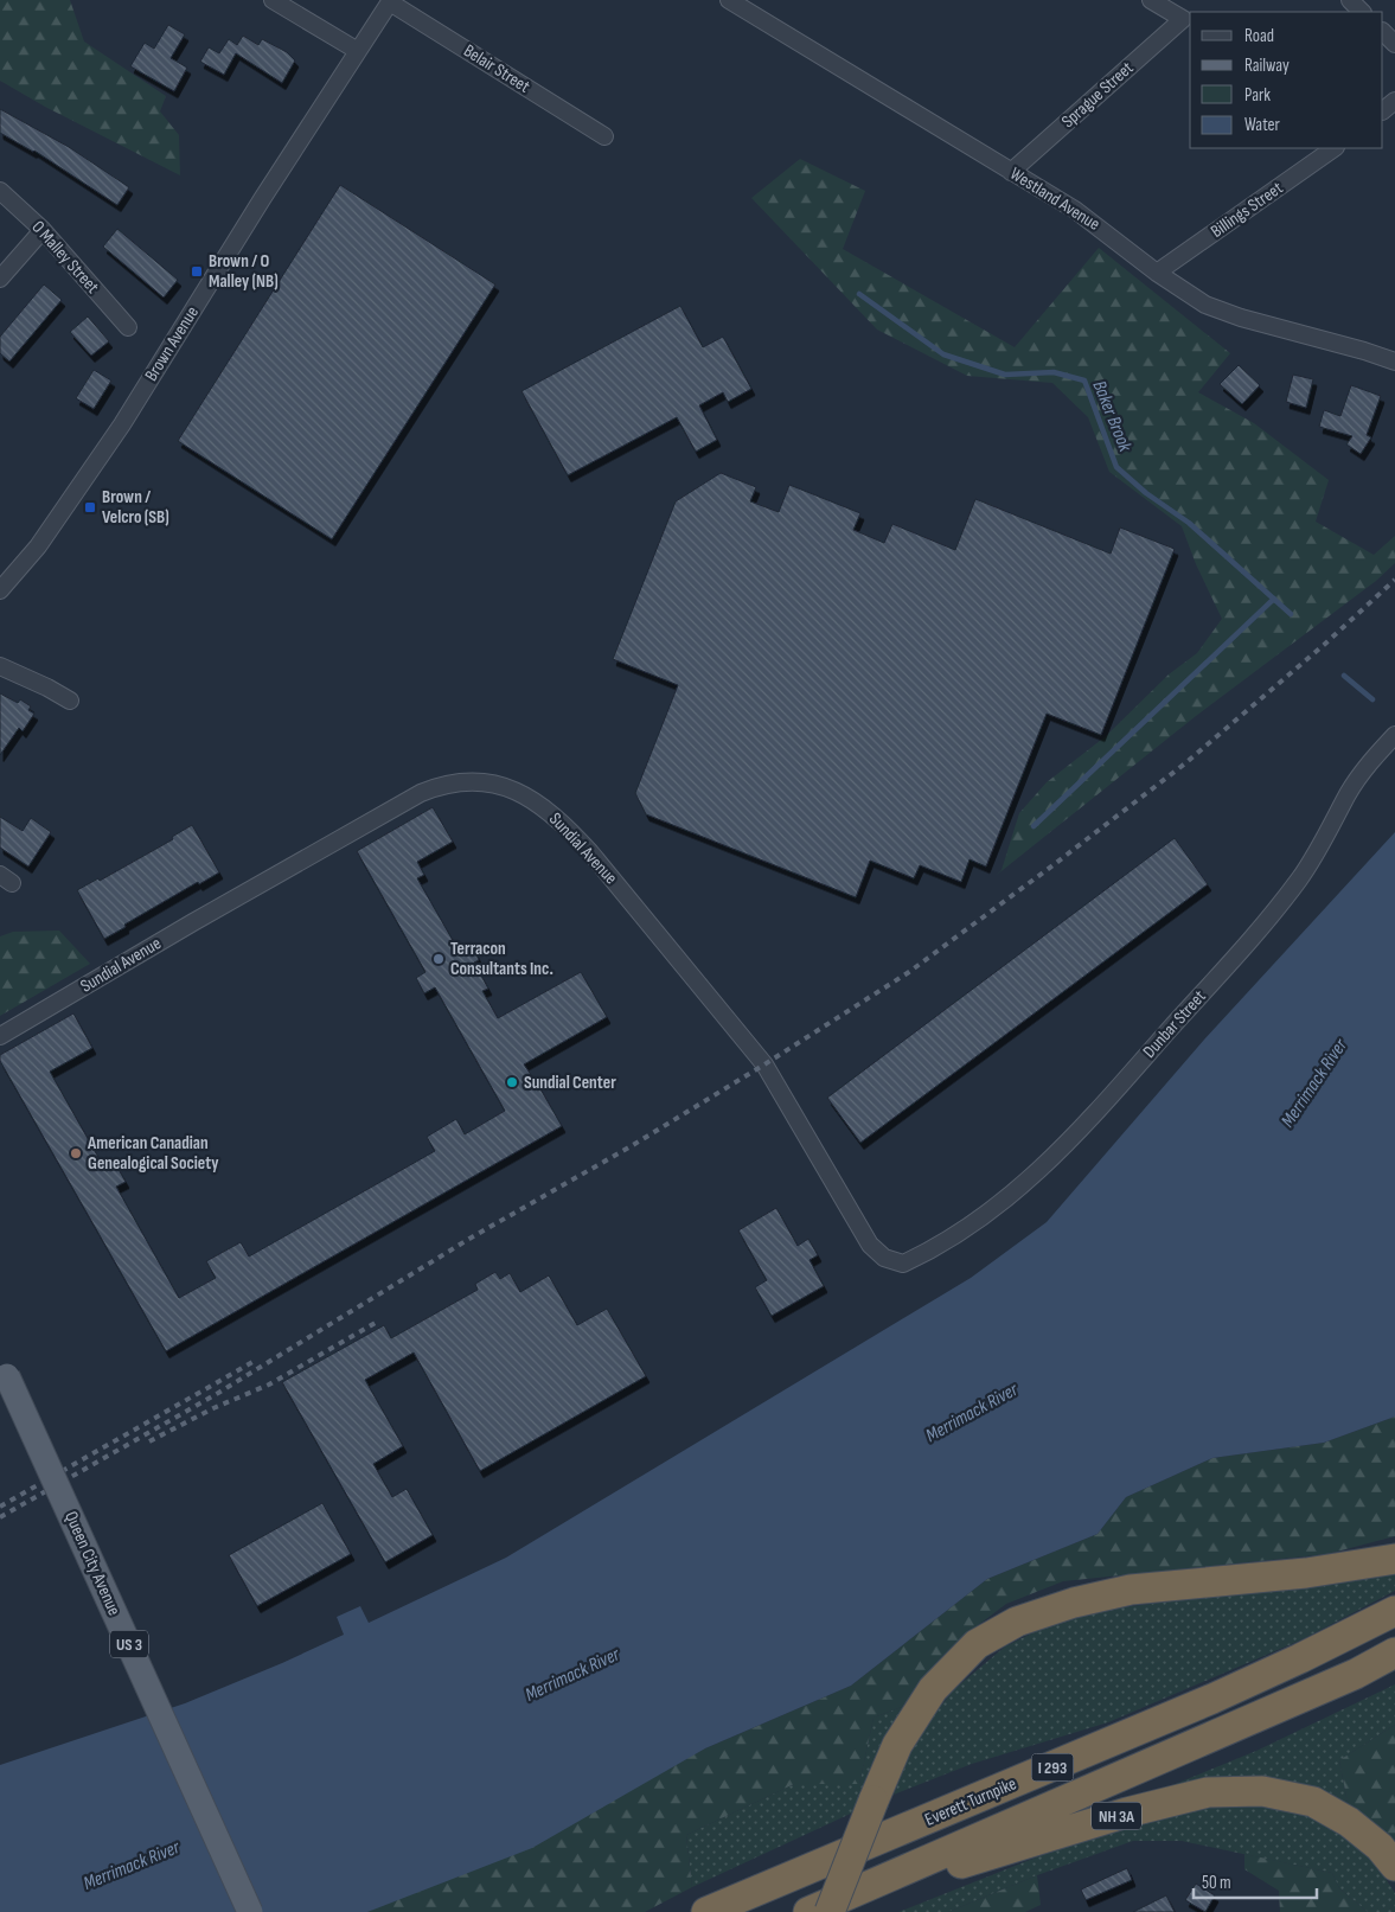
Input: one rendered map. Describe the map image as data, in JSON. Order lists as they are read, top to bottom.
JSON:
{
  "streets": {
    "highway": ["I 293", "Everett Turnpike", "NH 3A"],
    "main road": ["Queen City Avenue", "US 3"],
    "street": [
      "Belair Street",
      "Sprague Street",
      "Westland Avenue",
      "Billings Street",
      "O Malley Street",
      "Brown Avenue",
      "Sundial Avenue",
      "Dunbar Street"
    ]
  },
  "crossings": [
    ["Belair Street", "Brown Avenue"],
    ["Sprague Street", "Westland Avenue"],
    ["Westland Avenue", "Billings Street"],
    ["Sundial Avenue", "Dunbar Street"],
    ["Everett Turnpike", "NH 3A"]
  ],
  "water": ["Baker Brook", "Merrimack River"],
  "places": {
    "transit": ["Brown / O Malley (NB)", "Brown / Velcro (SB)"],
    "other": ["Terracon Consultants Inc.", "Sundial Center", "American Canadian Genealogical Society"]
  },
  "legend": [
    "Road",
    "Railway",
    "Park",
    "Water"
  ],
  "scale_bar": "50 m"
}
